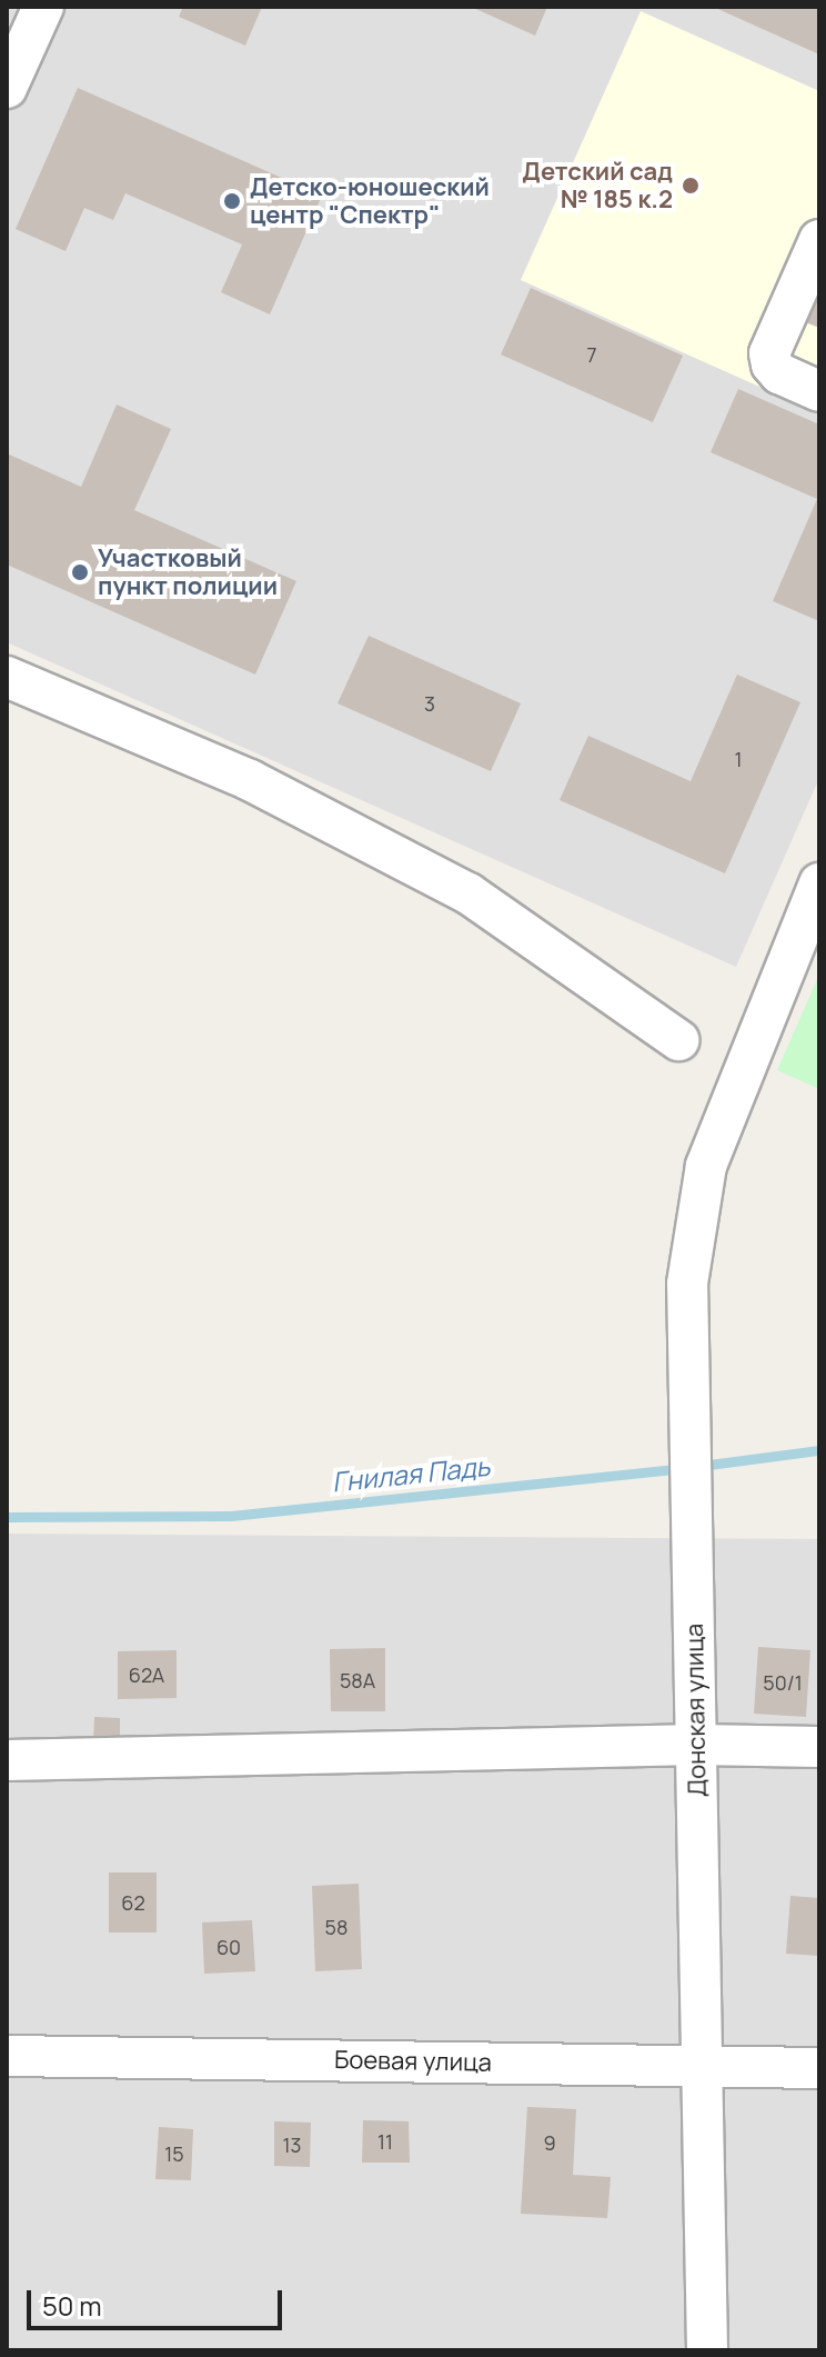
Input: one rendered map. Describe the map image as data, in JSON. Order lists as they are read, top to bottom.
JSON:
{
  "streets": {
    "street": ["Донская улица", "Боевая улица"]
  },
  "crossings": [
    ["Донская улица", "Боевая улица"]
  ],
  "water": ["Гнилая Падь"],
  "places": ["Детский сад № 185 к.2", "Детско-юношеский центр \"Спектр\"", "Участковый пункт полиции"],
  "house_numbers": [
    "7",
    "3",
    "1",
    "62А",
    "58А",
    "50/1",
    "62",
    "58",
    "60",
    "11",
    "9",
    "13",
    "15"
  ],
  "scale_bar": "50 m"
}
